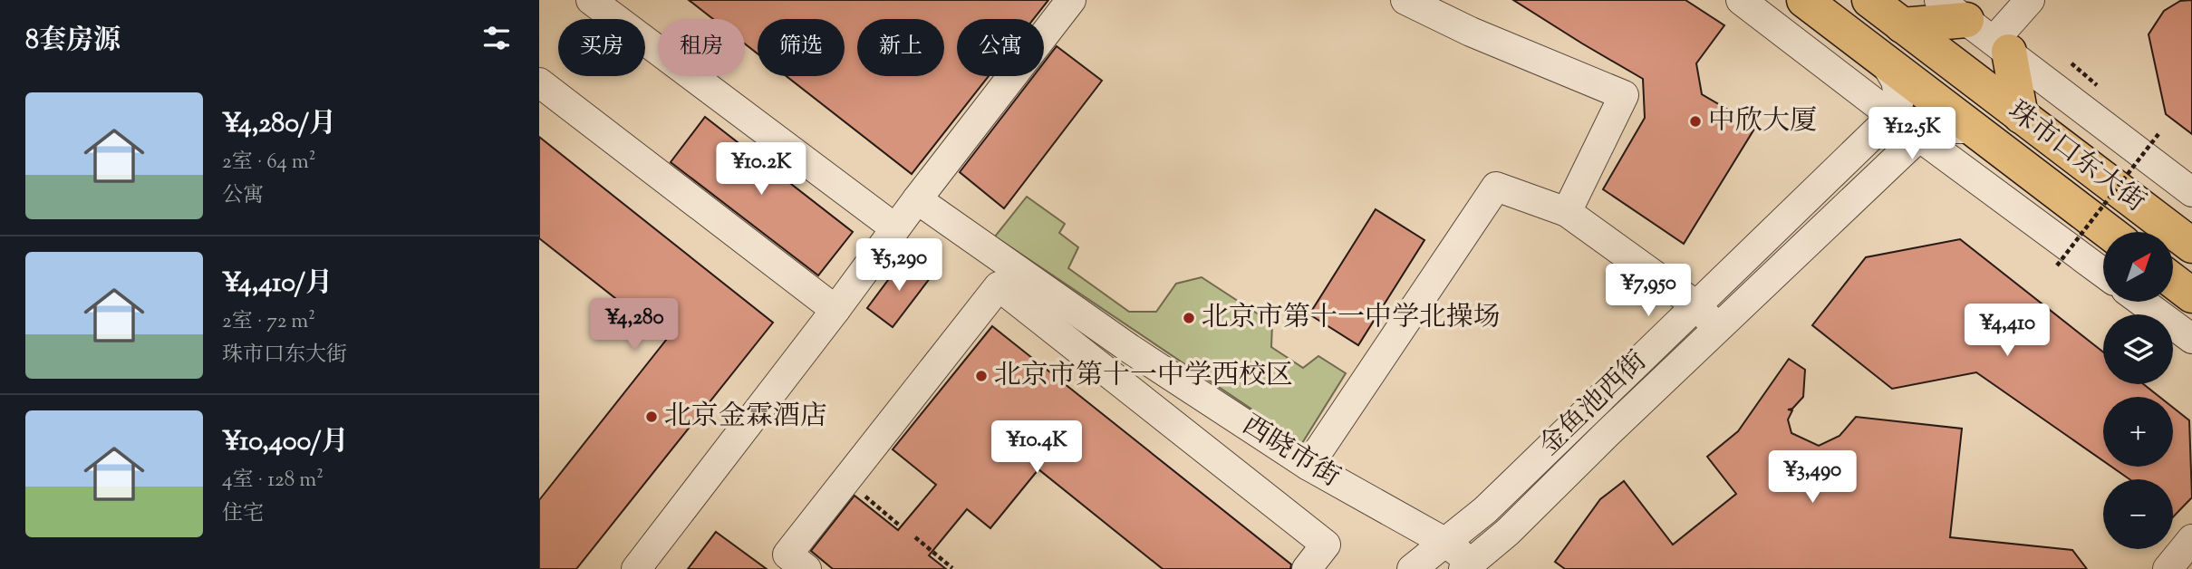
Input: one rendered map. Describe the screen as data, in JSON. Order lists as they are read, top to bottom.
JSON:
{
  "streets": {
    "main road": ["珠市口东大街"],
    "street": ["金鱼池西街", "西晓市街"]
  },
  "crossings": [
    ["珠市口东大街", "金鱼池西街"],
    ["金鱼池西街", "西晓市街"]
  ],
  "places": [
    "中欣大厦",
    "北京市第十一中学北操场",
    "北京市第十一中学西校区",
    "北京金霖酒店"
  ],
  "north": "top right",
  "page": {
    "heading": "8套房源",
    "chip": [
      "买房",
      "租房",
      "筛选",
      "新上",
      "公寓"
    ],
    "list": [
      {
        "name": "¥4,280/月",
        "note": "2室 · 64 m² · 公寓"
      },
      {
        "name": "¥4,410/月",
        "note": "2室 · 72 m² · 珠市口东大街"
      },
      {
        "name": "¥10,400/月",
        "note": "4室 · 128 m² · 住宅"
      }
    ],
    "price": [
      "¥12.5K",
      "¥10.2K",
      "¥5,290",
      "¥7,950",
      "¥4,280",
      "¥4,410",
      "¥10.4K",
      "¥3,490"
    ],
    "map_buttons": ["+", "−"]
  }
}
